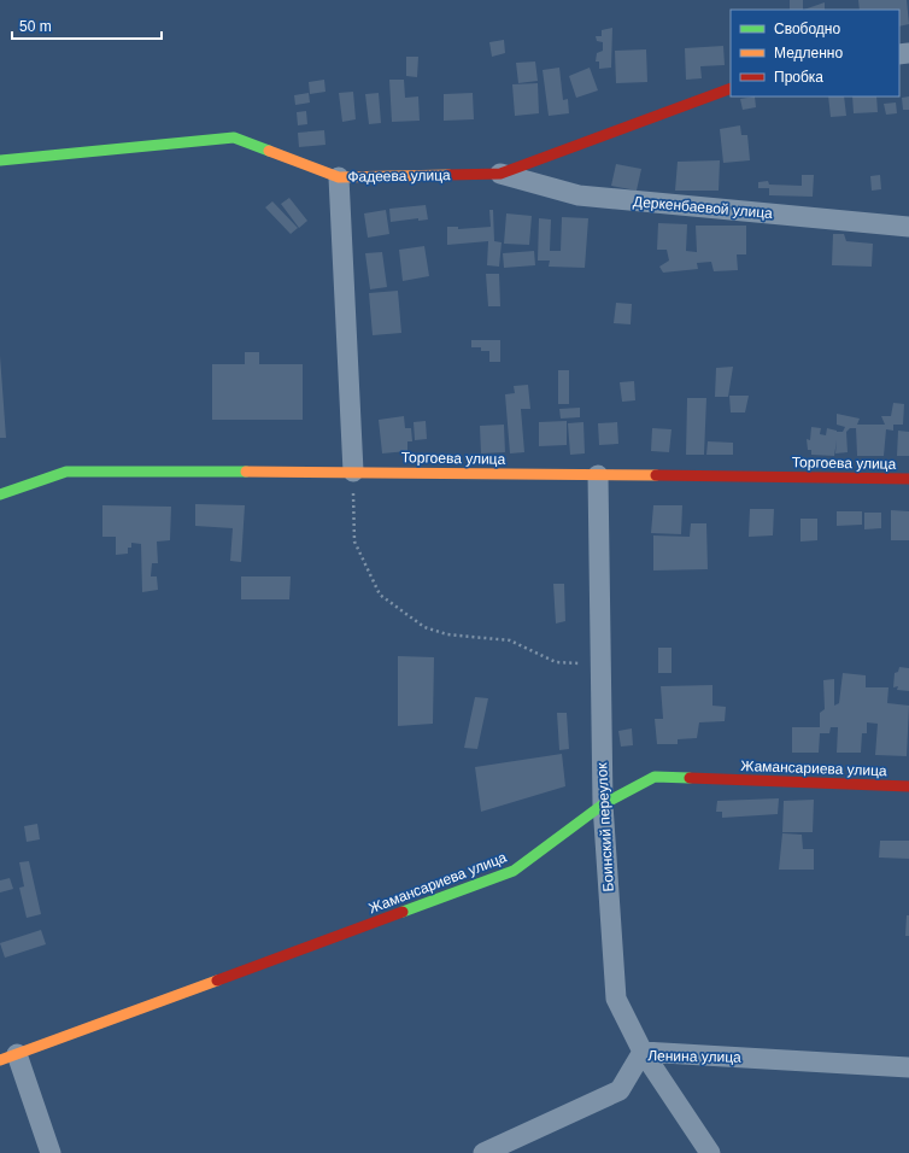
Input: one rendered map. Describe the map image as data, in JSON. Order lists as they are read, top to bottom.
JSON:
{
  "streets": {
    "street": [
      "Фадеева улица",
      "Деркенбаевой улица",
      "Торгоева улица",
      "Жамансариева улица",
      "Боинский переулок",
      "Ленина улица"
    ]
  },
  "crossings": [
    ["Фадеева улица", "Деркенбаевой улица"],
    ["Торгоева улица", "Боинский переулок"],
    ["Жамансариева улица", "Боинский переулок"],
    ["Боинский переулок", "Ленина улица"]
  ],
  "legend": ["Свободно", "Медленно", "Пробка"],
  "scale_bar": "50 m"
}
